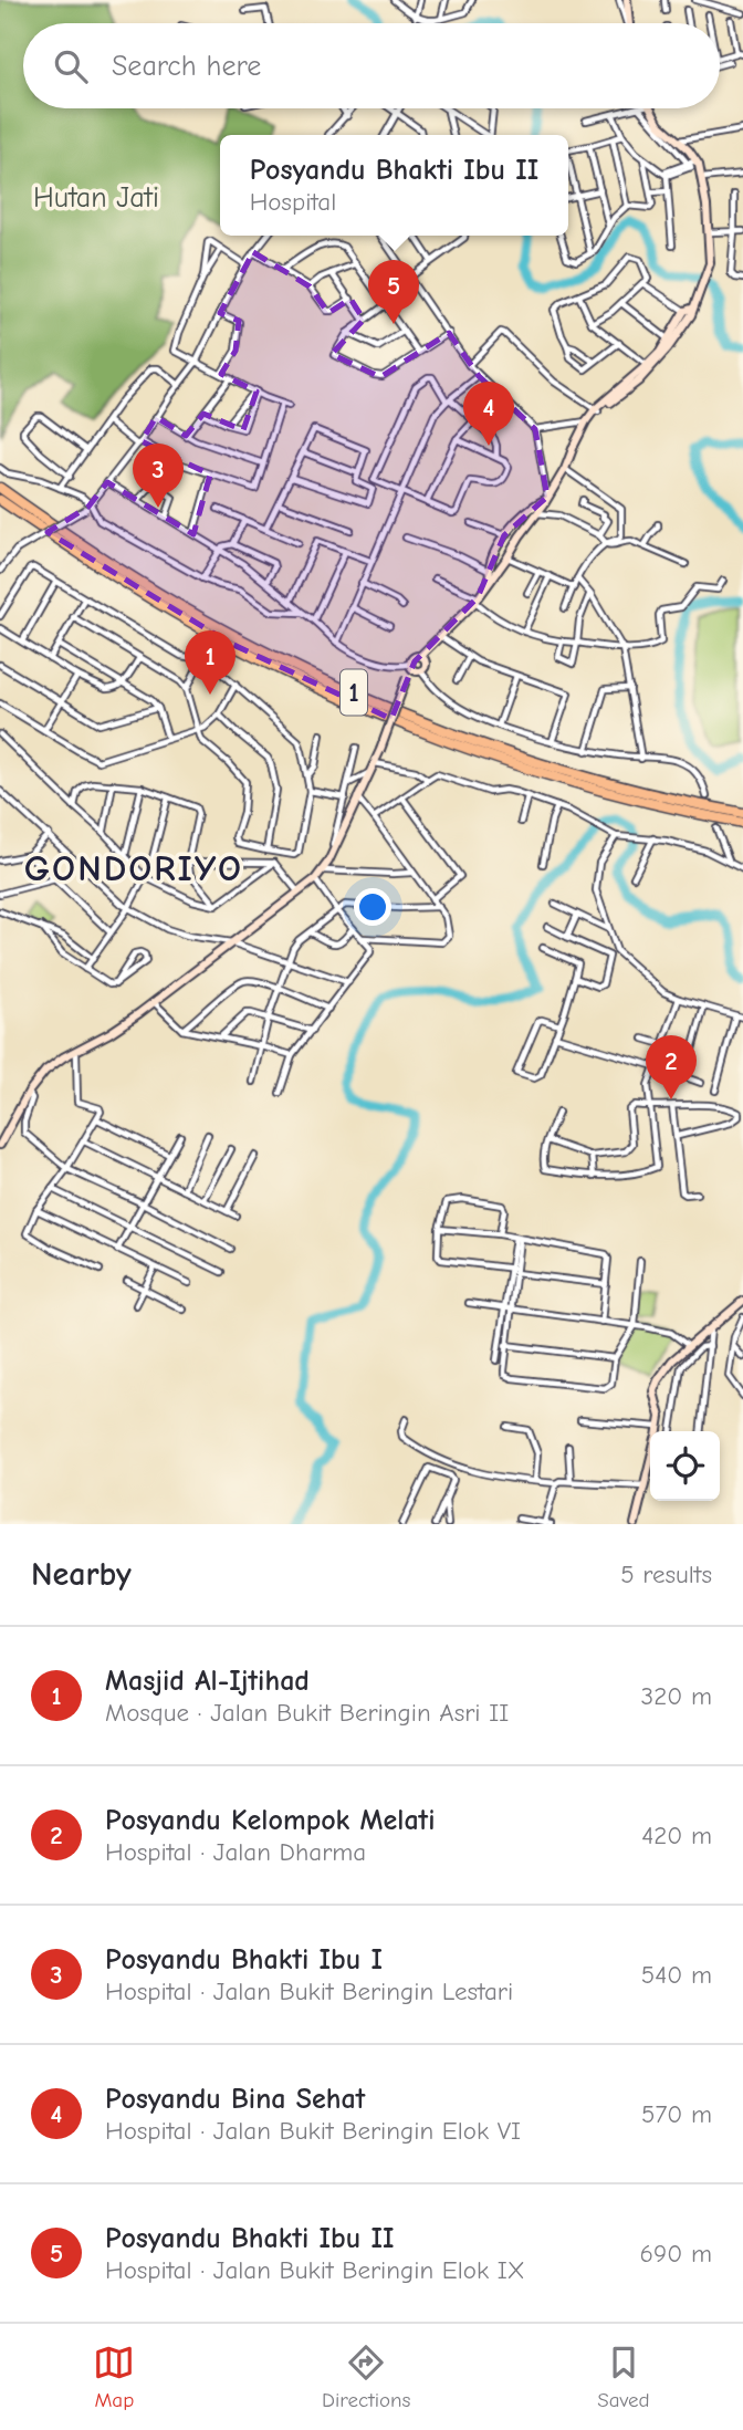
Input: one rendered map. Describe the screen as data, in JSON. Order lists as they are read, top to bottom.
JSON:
{
  "streets": {
    "highway": ["1"]
  },
  "districts": ["GONDORIYO"],
  "parks": ["Hutan Jati"],
  "page": {
    "search": "Search here",
    "popup": ["Posyandu Bhakti Ibu II", "Hospital"],
    "pins": [
      "5",
      "4",
      "3",
      "1",
      "2"
    ],
    "heading": ["Nearby", "5 results"],
    "list": [
      {
        "mark": "1",
        "name": "Masjid Al-Ijtihad",
        "note": "Mosque · Jalan Bukit Beringin Asri II",
        "value": "320 m"
      },
      {
        "mark": "2",
        "name": "Posyandu Kelompok Melati",
        "note": "Hospital · Jalan Dharma",
        "value": "420 m"
      },
      {
        "mark": "3",
        "name": "Posyandu Bhakti Ibu I",
        "note": "Hospital · Jalan Bukit Beringin Lestari",
        "value": "540 m"
      },
      {
        "mark": "4",
        "name": "Posyandu Bina Sehat",
        "note": "Hospital · Jalan Bukit Beringin Elok VI",
        "value": "570 m"
      },
      {
        "mark": "5",
        "name": "Posyandu Bhakti Ibu II",
        "note": "Hospital · Jalan Bukit Beringin Elok IX",
        "value": "690 m"
      }
    ],
    "nav": ["Map", "Directions", "Saved"]
  }
}
